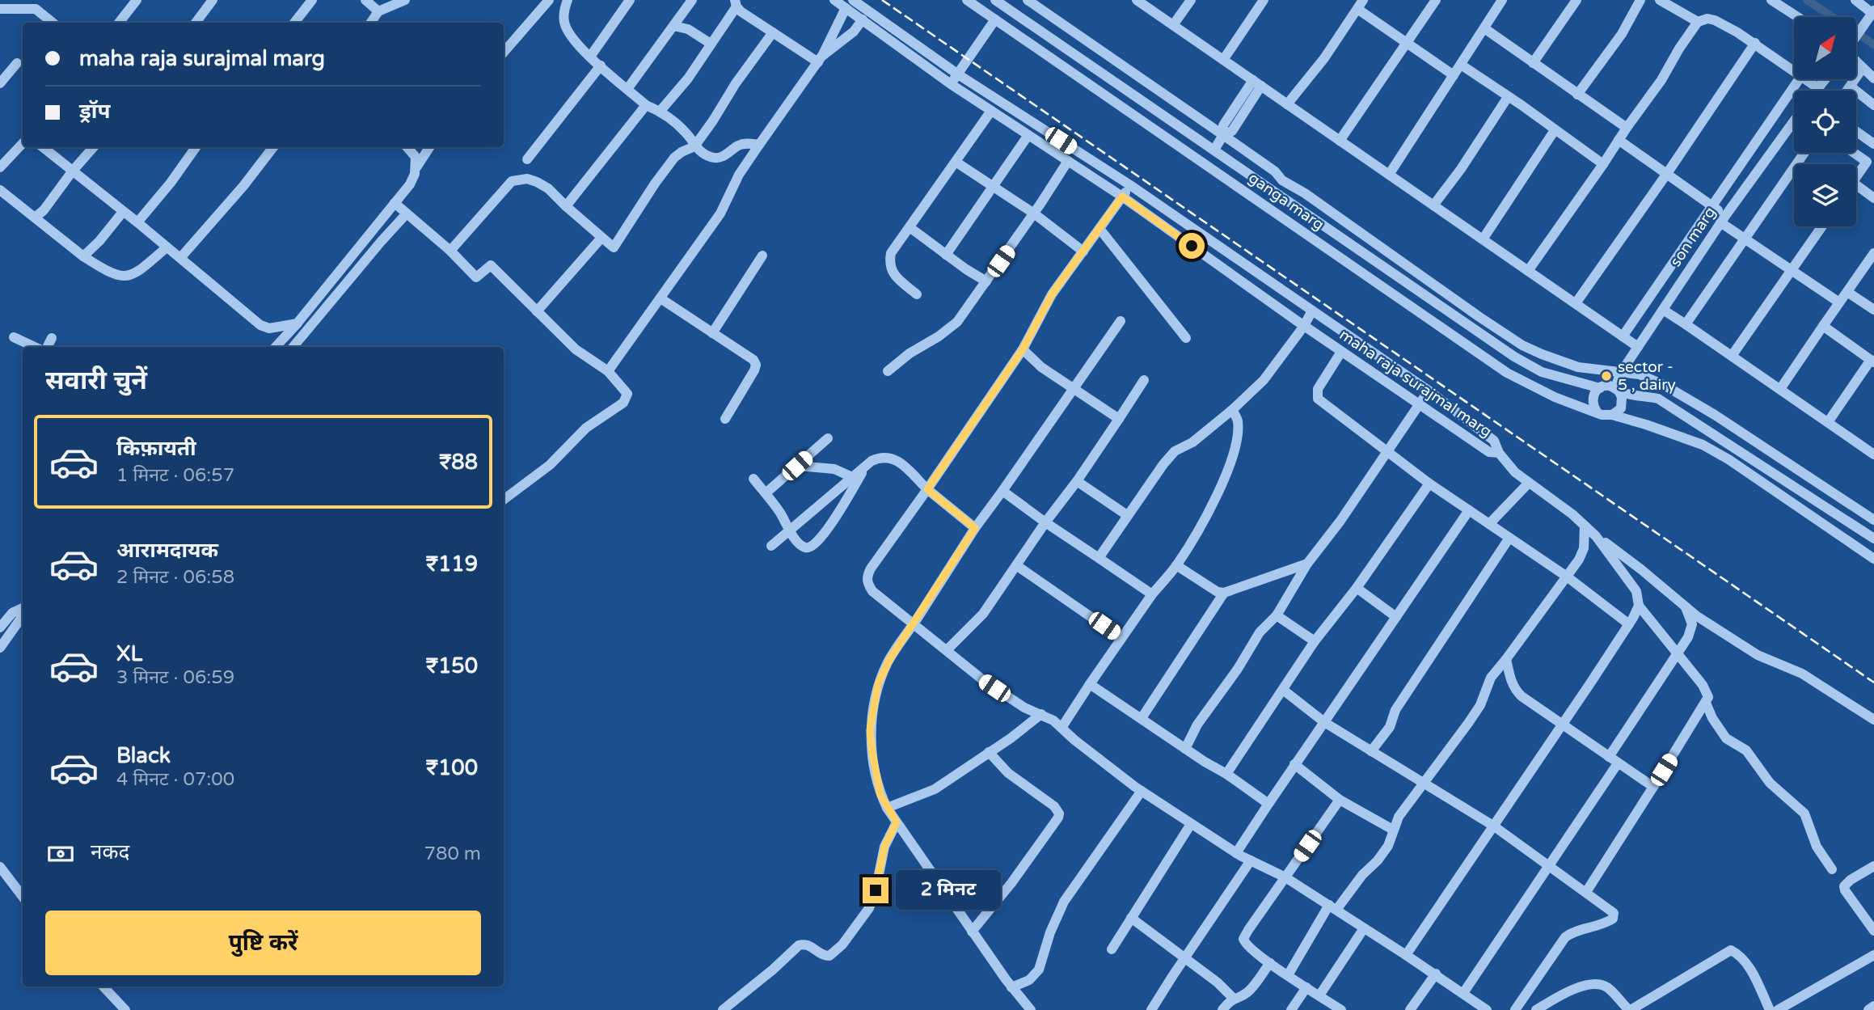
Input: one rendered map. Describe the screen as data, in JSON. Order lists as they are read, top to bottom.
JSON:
{
  "streets": {
    "street": ["ganga marg", "son marg", "maha raja surajmal marg"]
  },
  "crossings": [
    ["ganga marg", "son marg"]
  ],
  "places": ["sector - 5 , dairy"],
  "north": "top right",
  "page": {
    "banner": ["maha raja surajmal marg", "ड्रॉप"],
    "heading": "सवारी चुनें",
    "list": [
      {
        "name": "किफ़ायती",
        "note": "1 मिनट · 06:57",
        "value": "₹88"
      },
      {
        "name": "आरामदायक",
        "note": "2 मिनट · 06:58",
        "value": "₹119"
      },
      {
        "name": "XL",
        "note": "3 मिनट · 06:59",
        "value": "₹150"
      },
      {
        "name": "Black",
        "note": "4 मिनट · 07:00",
        "value": "₹100"
      }
    ],
    "pay": ["नकद", "780 m"],
    "bubble": "2 मिनट",
    "buttons": "पुष्टि करें"
  }
}
